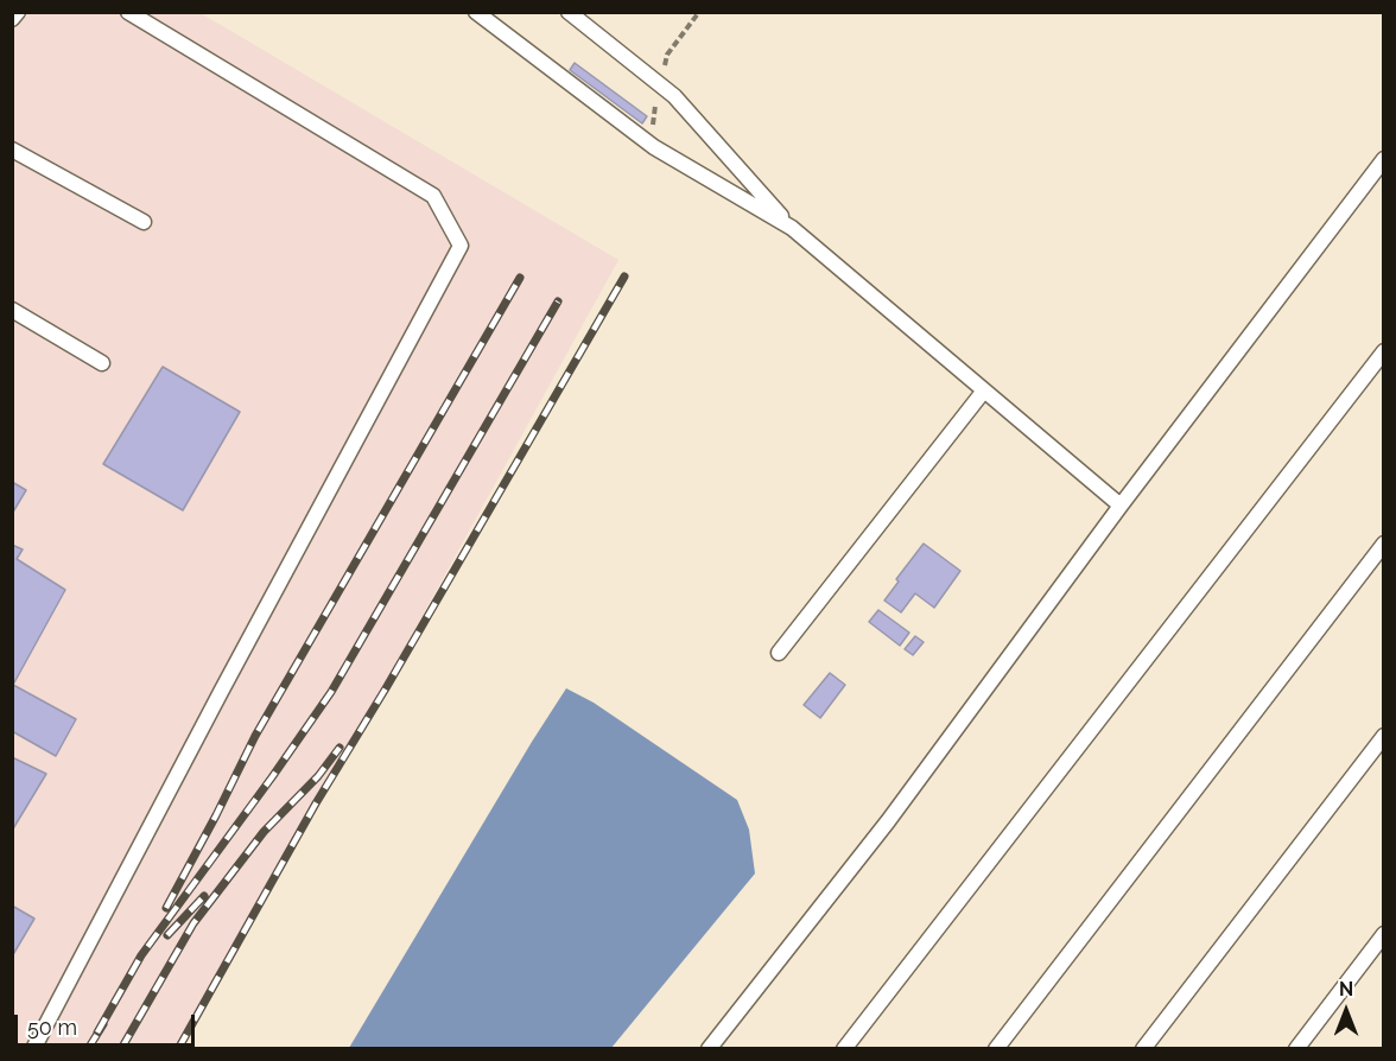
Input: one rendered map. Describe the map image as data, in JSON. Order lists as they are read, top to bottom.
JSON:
{
  "scale_bar": "50 m",
  "north": "top"
}
